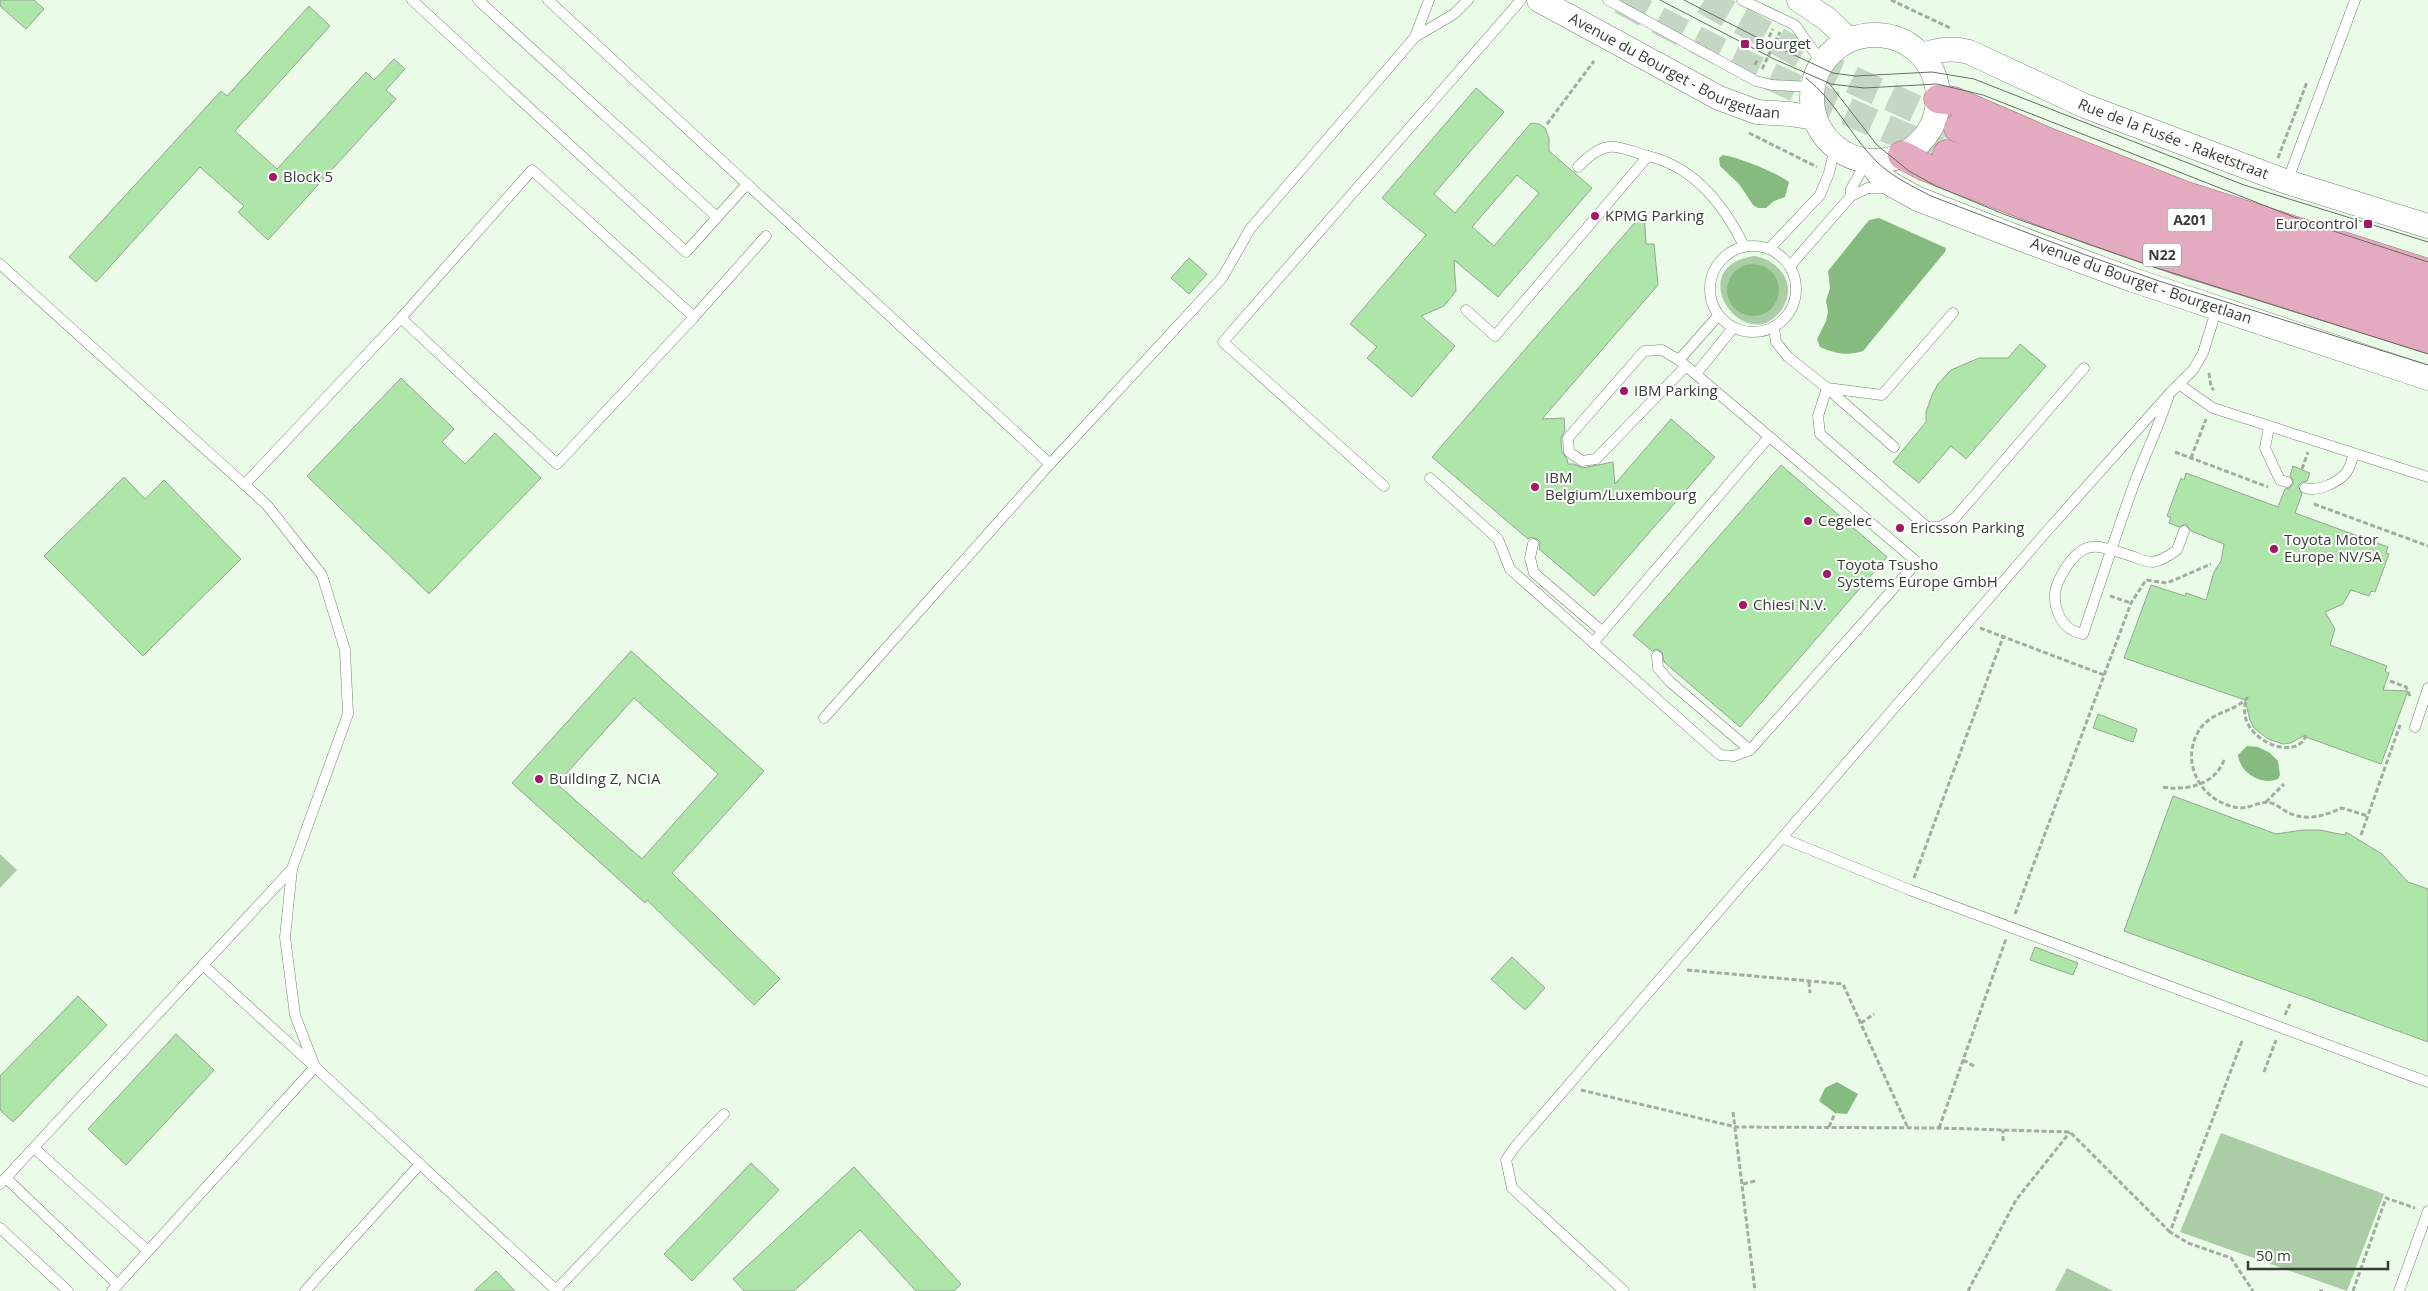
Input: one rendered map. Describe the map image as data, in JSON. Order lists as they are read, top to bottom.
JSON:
{
  "streets": {
    "highway": ["A201", "N22"],
    "street": ["Avenue du Bourget - Bourgetlaan", "Rue de la Fusée - Raketstraat"]
  },
  "crossings": [
    ["Avenue du Bourget - Bourgetlaan", "Rue de la Fusée - Raketstraat"],
    ["Avenue du Bourget - Bourgetlaan", "N22"],
    ["Rue de la Fusée - Raketstraat", "N22"]
  ],
  "places": {
    "transit": ["Bourget", "Eurocontrol"],
    "other": [
      "Block 5",
      "KPMG Parking",
      "IBM Parking",
      "IBM Belgium/Luxembourg",
      "Cegelec",
      "Ericsson Parking",
      "Toyota Motor Europe NV/SA",
      "Toyota Tsusho Systems Europe GmbH",
      "Chiesi N.V.",
      "Building Z, NCIA"
    ]
  },
  "scale_bar": "50 m"
}
